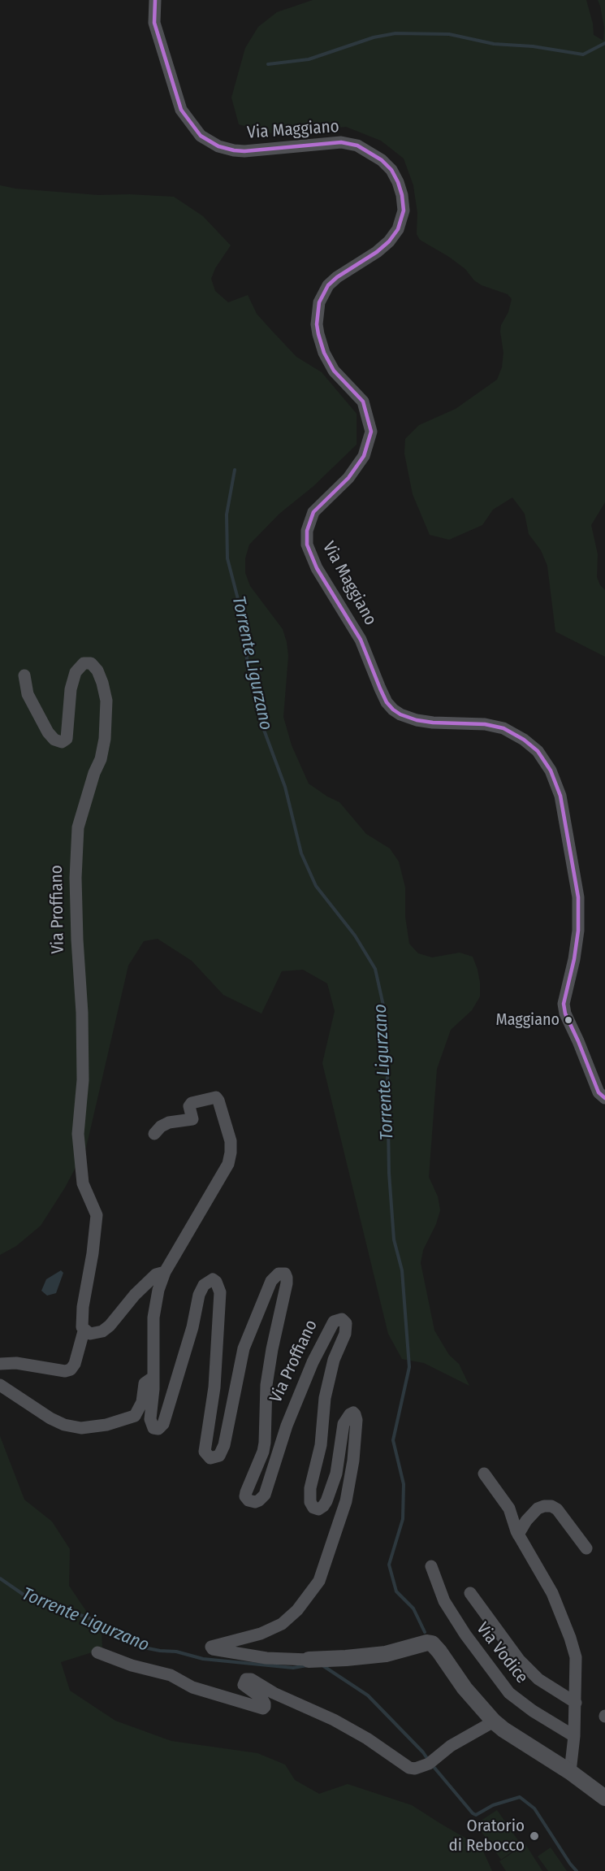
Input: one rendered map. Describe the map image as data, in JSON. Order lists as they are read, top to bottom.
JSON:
{
  "streets": {
    "street": ["Via Maggiano", "Via Proffiano", "Via Vodice"]
  },
  "water": ["Torrente Ligurzano"],
  "places": ["Maggiano", "Oratorio di Rebocco"]
}
